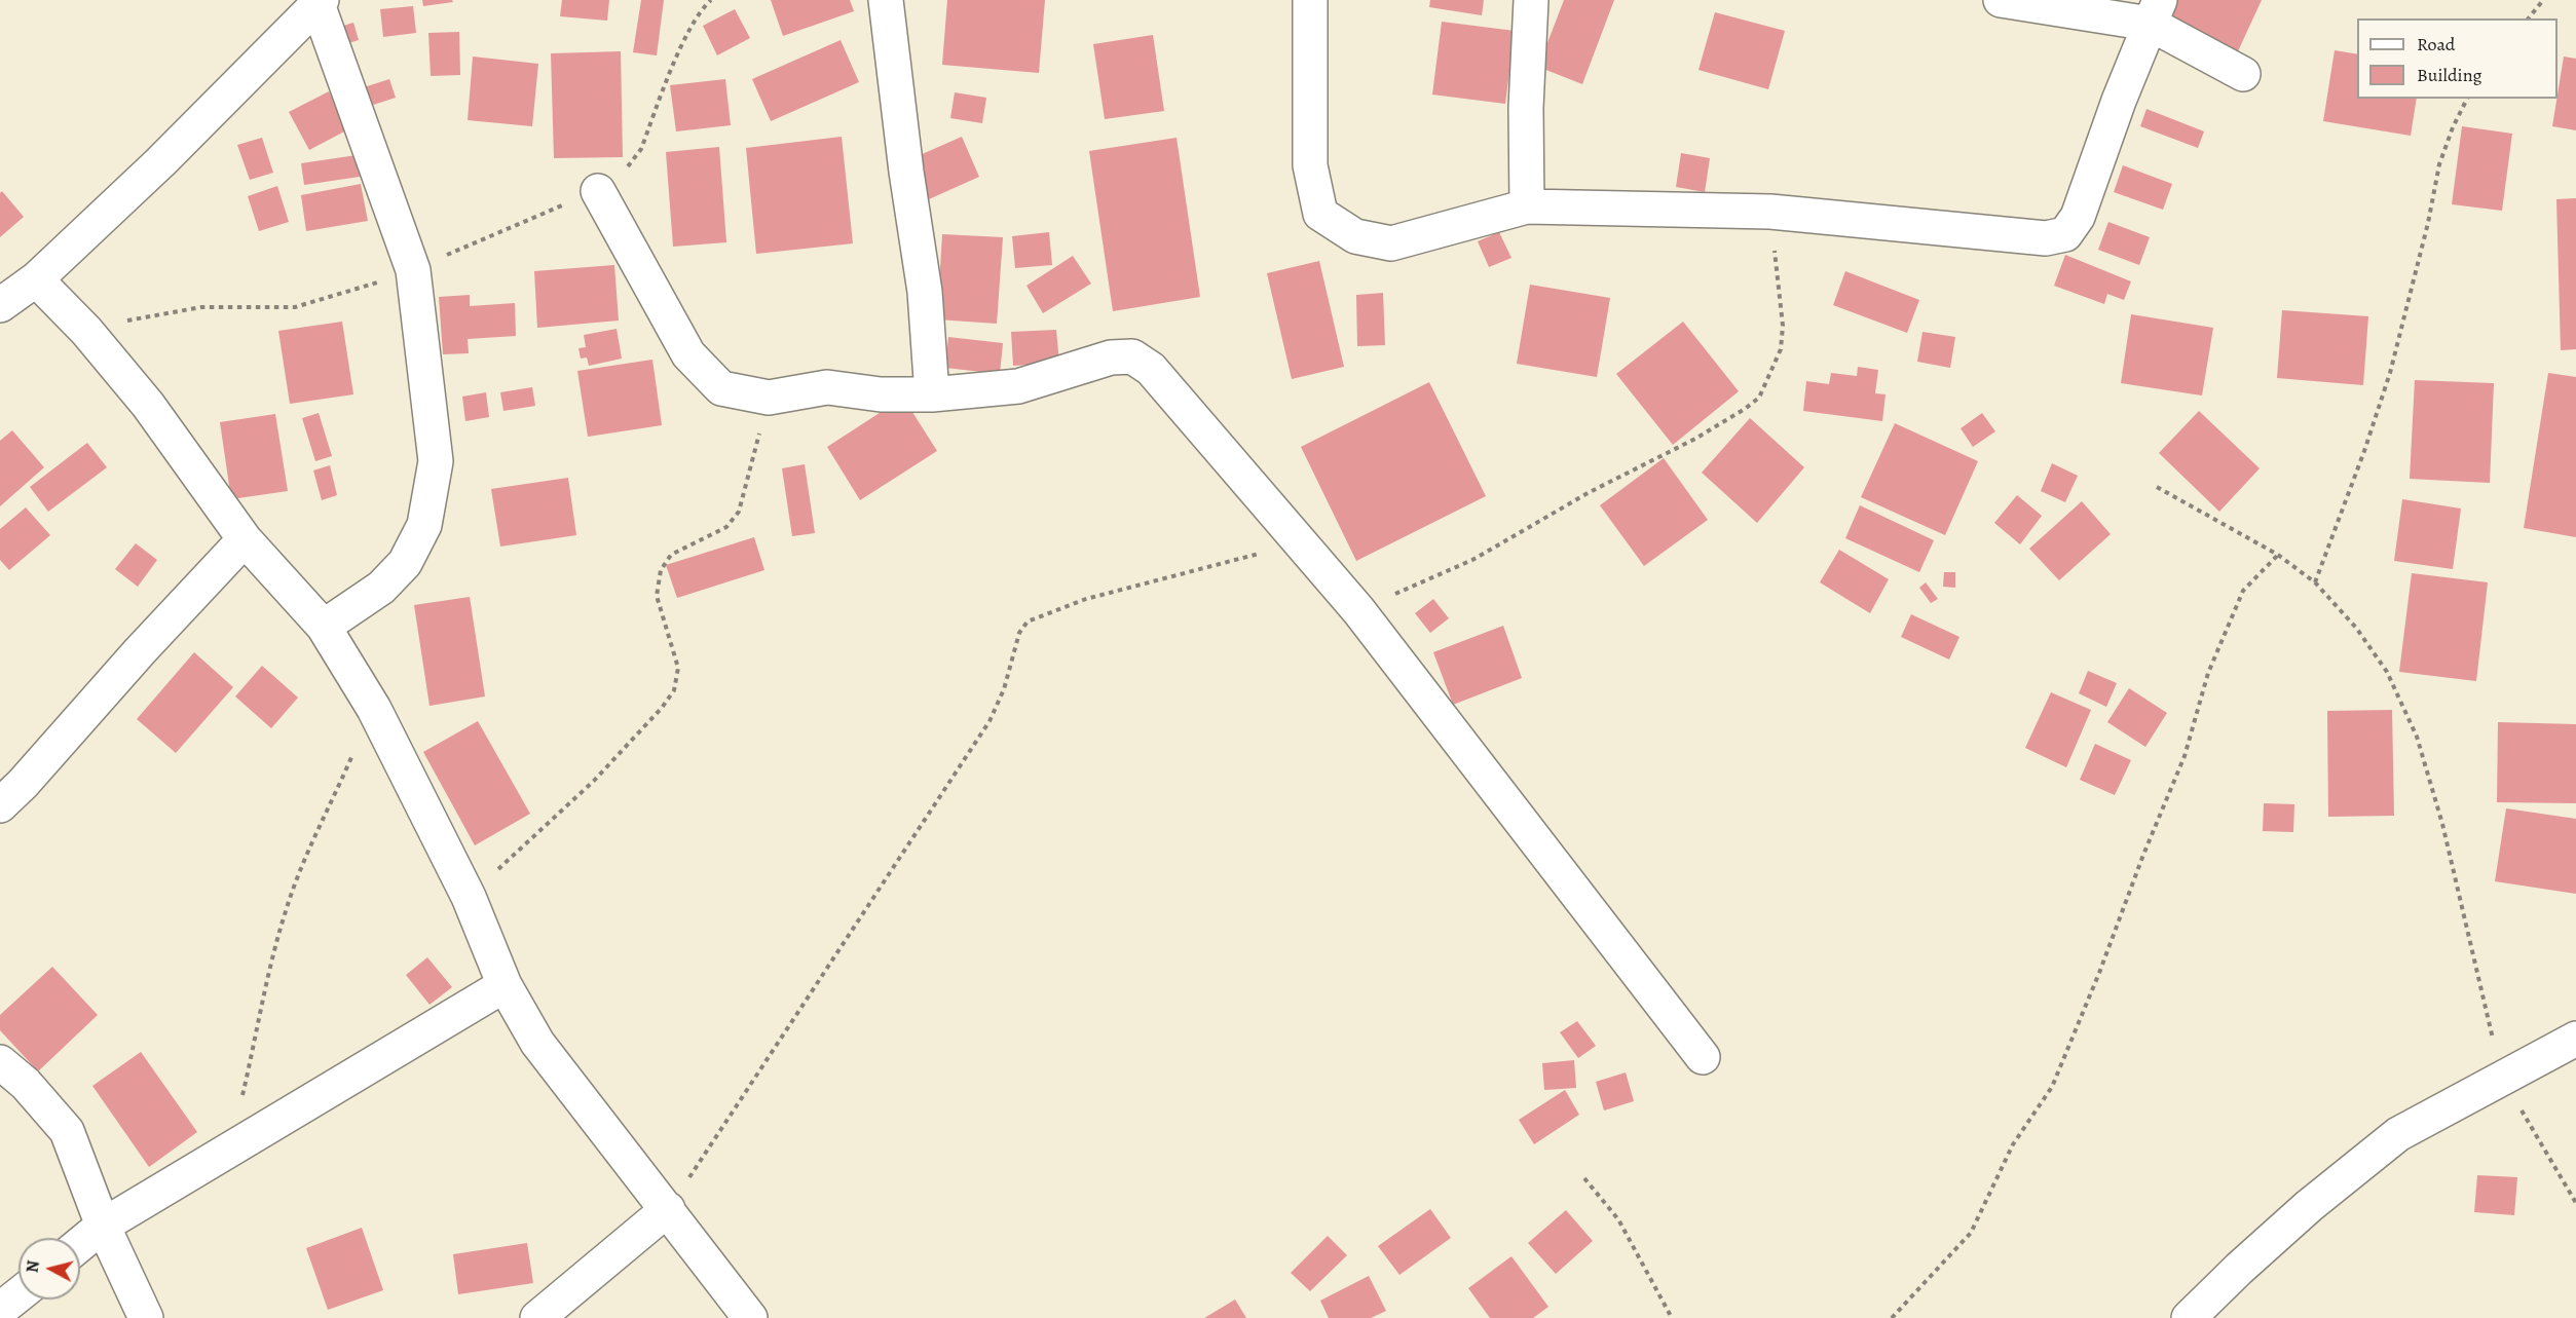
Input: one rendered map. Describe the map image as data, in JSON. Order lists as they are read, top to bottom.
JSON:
{
  "legend": ["Road", "Building"],
  "north": "left"
}
